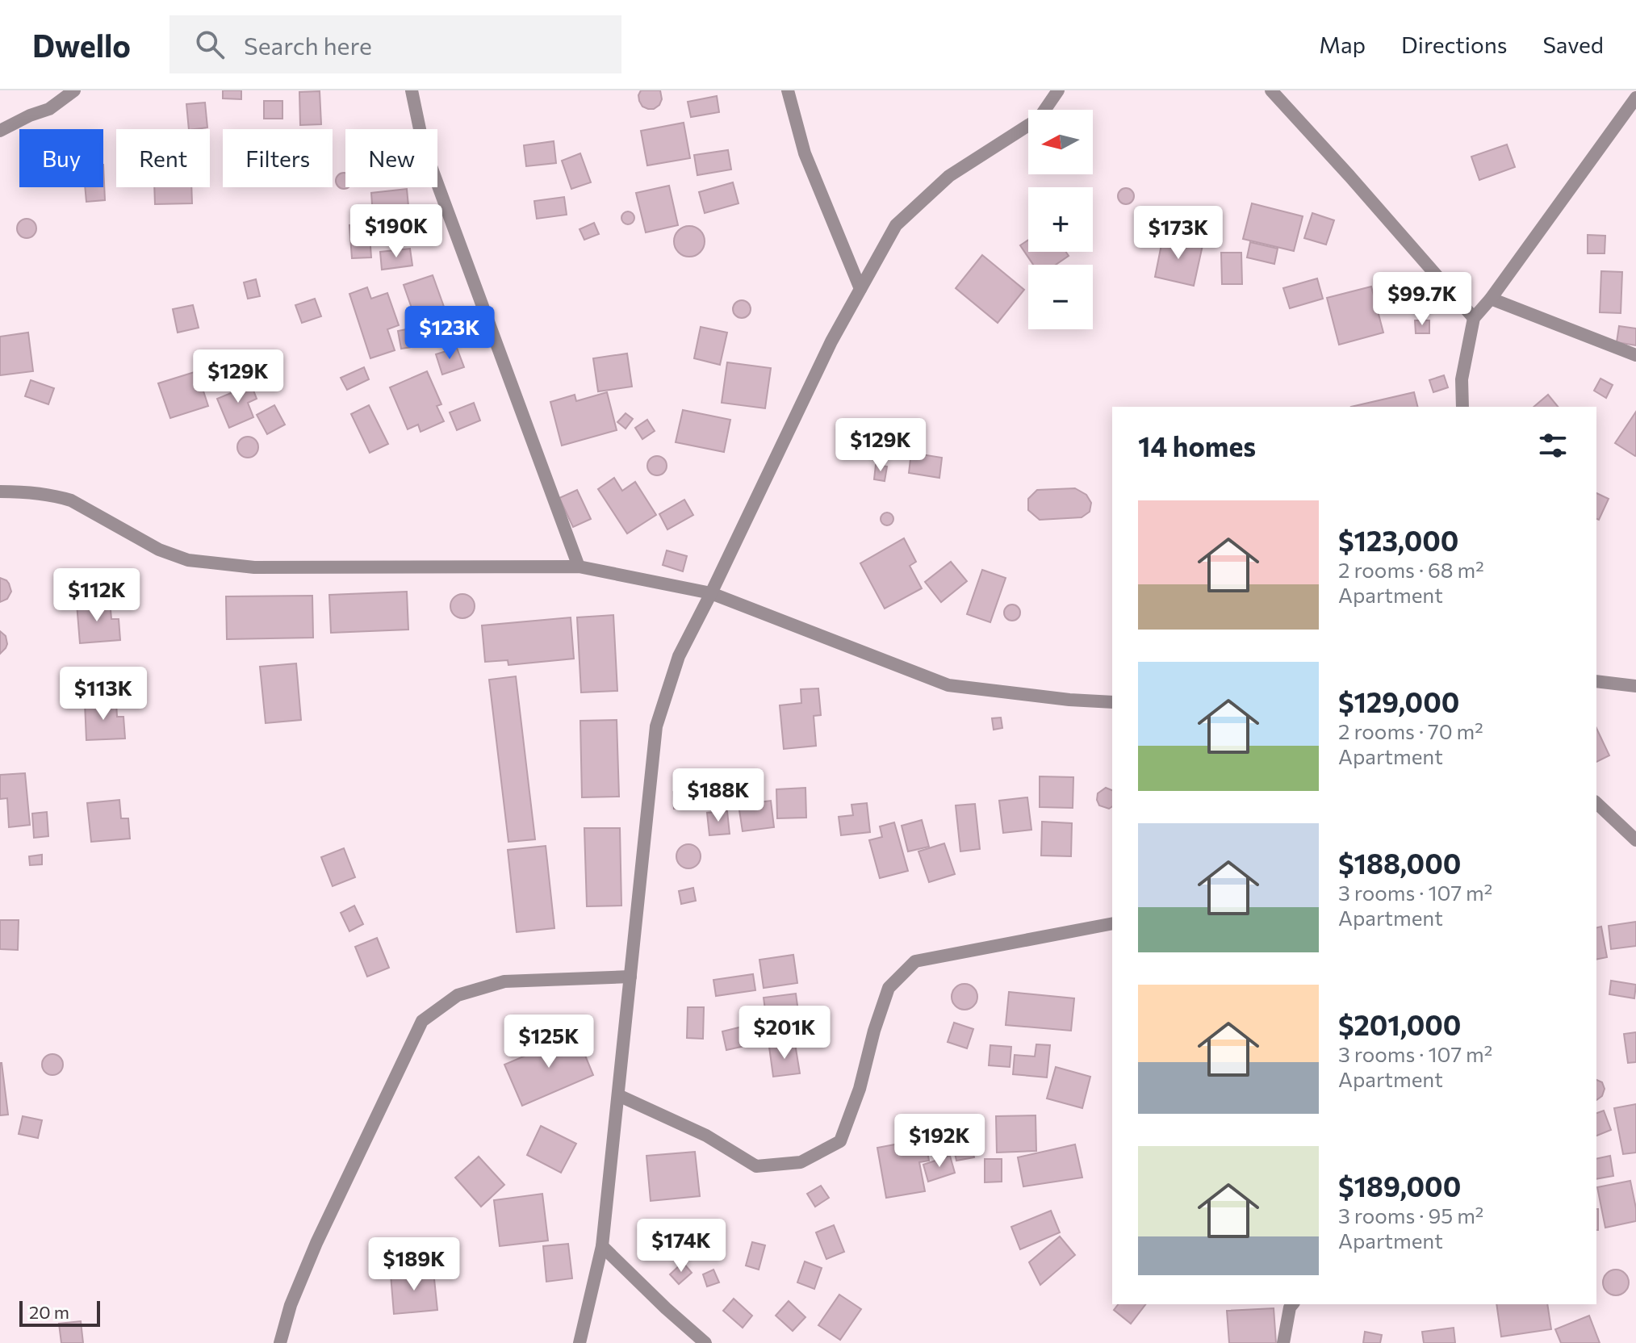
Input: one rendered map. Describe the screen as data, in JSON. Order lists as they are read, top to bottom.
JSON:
{
  "scale_bar": "20 m",
  "north": "left",
  "page": {
    "header": "Dwello",
    "search": "Search here",
    "nav": ["Map", "Directions", "Saved"],
    "map_buttons": ["+", "−"],
    "chip": [
      "Buy",
      "Rent",
      "Filters",
      "New"
    ],
    "price": [
      "$190K",
      "$173K",
      "$99.7K",
      "$123K",
      "$129K",
      "$129K",
      "$112K",
      "$113K",
      "$188K",
      "$201K",
      "$125K",
      "$192K",
      "$174K",
      "$189K"
    ],
    "heading": "14 homes",
    "list": [
      {
        "name": "$123,000",
        "note": "2 rooms · 68 m² · Apartment"
      },
      {
        "name": "$129,000",
        "note": "2 rooms · 70 m² · Apartment"
      },
      {
        "name": "$188,000",
        "note": "3 rooms · 107 m² · Apartment"
      },
      {
        "name": "$201,000",
        "note": "3 rooms · 107 m² · Apartment"
      },
      {
        "name": "$189,000",
        "note": "3 rooms · 95 m² · Apartment"
      }
    ],
    "scale": "20 m"
  }
}
